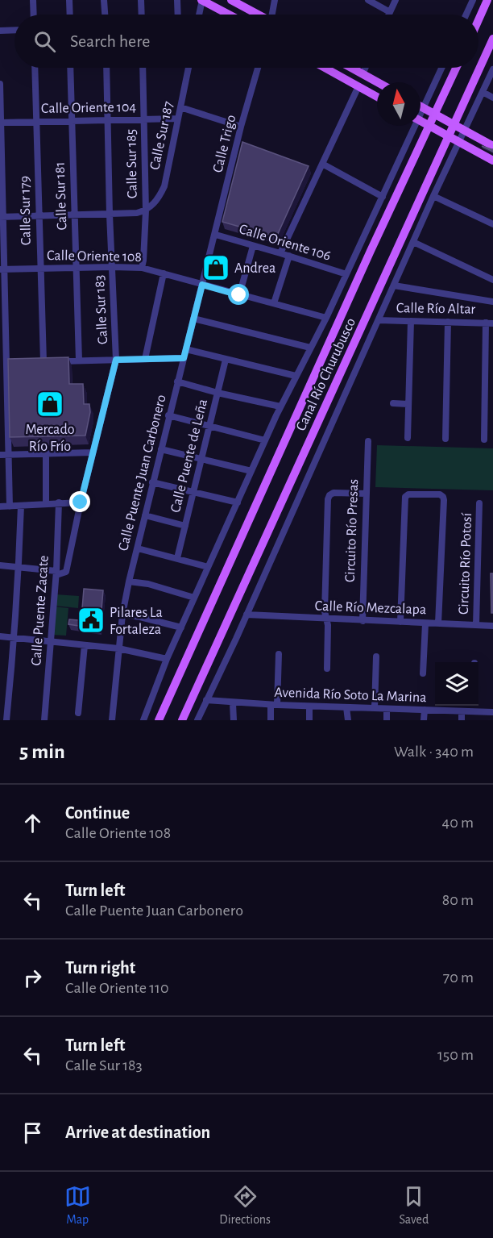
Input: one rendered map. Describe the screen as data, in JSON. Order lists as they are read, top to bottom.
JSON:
{
  "streets": {
    "main road": ["Canal Río Churubusco"],
    "street": [
      "Calle Oriente 104",
      "Calle Sur 187",
      "Calle Trigo",
      "Calle Sur 185",
      "Calle Sur 181",
      "Calle Sur 179",
      "Calle Oriente 106",
      "Calle Oriente 108",
      "Calle Río Altar",
      "Calle Sur 183",
      "Calle Puente de Leña",
      "Calle Puente Juan Carbonero",
      "Circuito Río Presas",
      "Circuito Río Potosí",
      "Calle Río Mezcalapa",
      "Calle Puente Zacate",
      "Avenida Río Soto La Marina"
    ]
  },
  "crossings": [
    ["Calle Oriente 104", "Calle Sur 187"],
    ["Calle Oriente 104", "Calle Sur 185"],
    ["Calle Oriente 104", "Calle Sur 181"],
    ["Calle Oriente 104", "Calle Sur 179"],
    ["Calle Oriente 104", "Calle Sur 183"],
    ["Calle Sur 187", "Calle Sur 185"],
    ["Calle Trigo", "Calle Oriente 106"],
    ["Calle Trigo", "Calle Puente Juan Carbonero"],
    ["Calle Sur 185", "Calle Oriente 108"],
    ["Calle Sur 181", "Calle Oriente 108"],
    ["Calle Sur 179", "Calle Oriente 108"],
    ["Calle Oriente 106", "Canal Río Churubusco"],
    ["Calle Oriente 106", "Calle Puente Juan Carbonero"],
    ["Calle Oriente 108", "Calle Sur 183"],
    ["Calle Oriente 108", "Canal Río Churubusco"],
    ["Calle Oriente 108", "Calle Puente Juan Carbonero"],
    ["Calle Río Altar", "Canal Río Churubusco"],
    ["Calle Sur 183", "Calle Puente Zacate"],
    ["Canal Río Churubusco", "Calle Río Mezcalapa"],
    ["Canal Río Churubusco", "Avenida Río Soto La Marina"],
    ["Circuito Río Presas", "Calle Río Mezcalapa"],
    ["Circuito Río Potosí", "Calle Río Mezcalapa"]
  ],
  "places": {
    "shop": ["Andrea", "Mercado Río Frío"],
    "public building": ["Pilares La Fortaleza"]
  },
  "north": "top",
  "page": {
    "search": "Search here",
    "heading": ["5 min", "Walk · 340 m"],
    "list": [
      ["Continue", "Calle Oriente 108", "40 m"],
      ["Turn left", "Calle Puente Juan Carbonero", "80 m"],
      ["Turn right", "Calle Oriente 110", "70 m"],
      ["Turn left", "Calle Sur 183", "150 m"],
      "Arrive at destination"
    ],
    "nav": ["Map", "Directions", "Saved"]
  }
}
